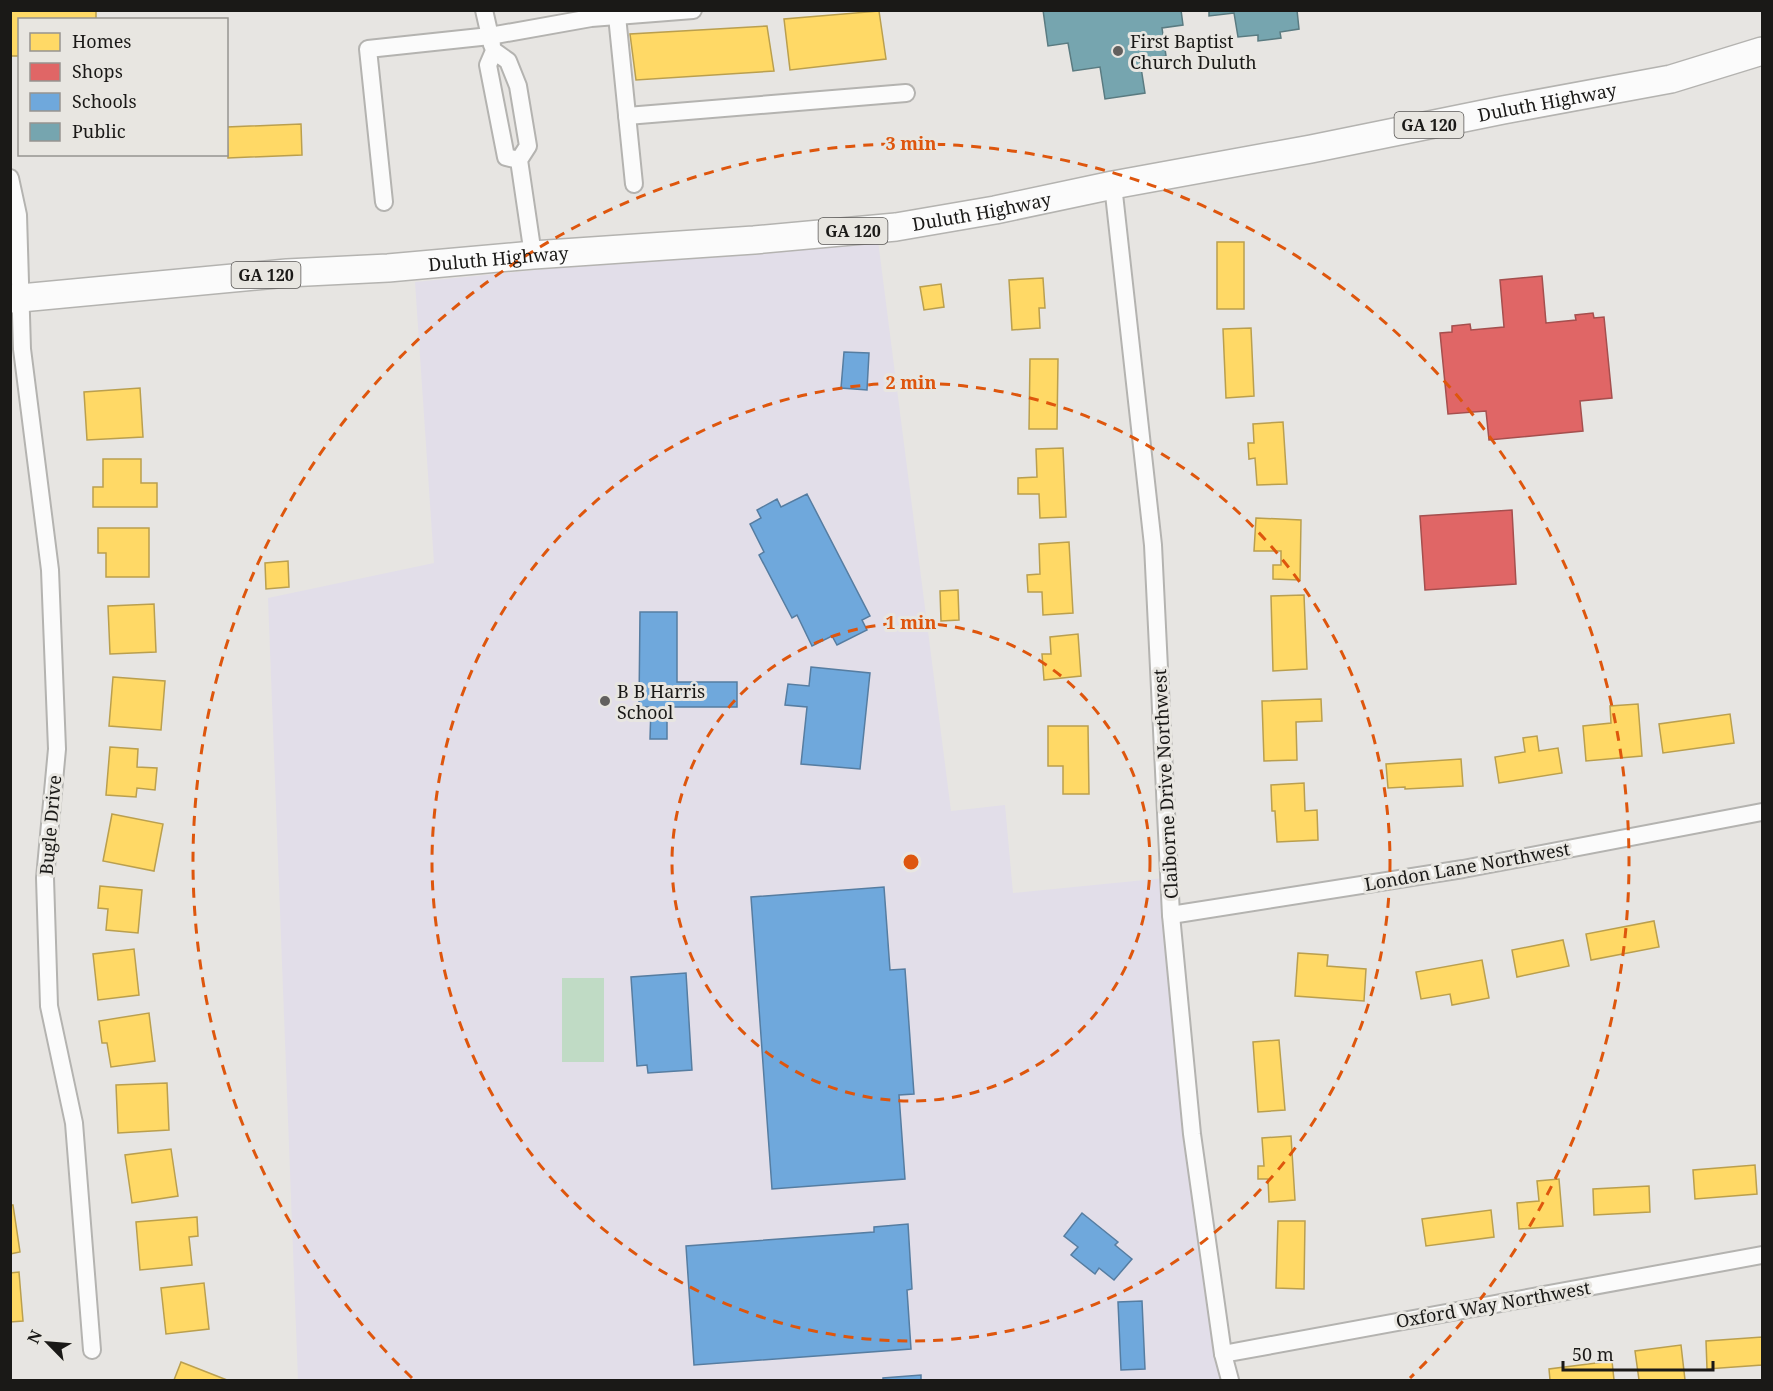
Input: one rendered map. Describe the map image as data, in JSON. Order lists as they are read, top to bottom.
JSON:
{
  "streets": {
    "main road": ["Duluth Highway", "GA 120"],
    "street": [
      "Claiborne Drive Northwest",
      "Bugle Drive",
      "London Lane Northwest",
      "Oxford Way Northwest"
    ]
  },
  "crossings": [
    ["Duluth Highway", "Claiborne Drive Northwest"],
    ["Duluth Highway", "Bugle Drive"],
    ["Claiborne Drive Northwest", "London Lane Northwest"],
    ["Claiborne Drive Northwest", "Oxford Way Northwest"]
  ],
  "places": ["First Baptist Church Duluth", "B B Harris School"],
  "legend": [
    "Homes",
    "Shops",
    "Schools",
    "Public"
  ],
  "scale_bar": "50 m",
  "north": "top left",
  "rings": ["3 min", "2 min", "1 min"]
}
